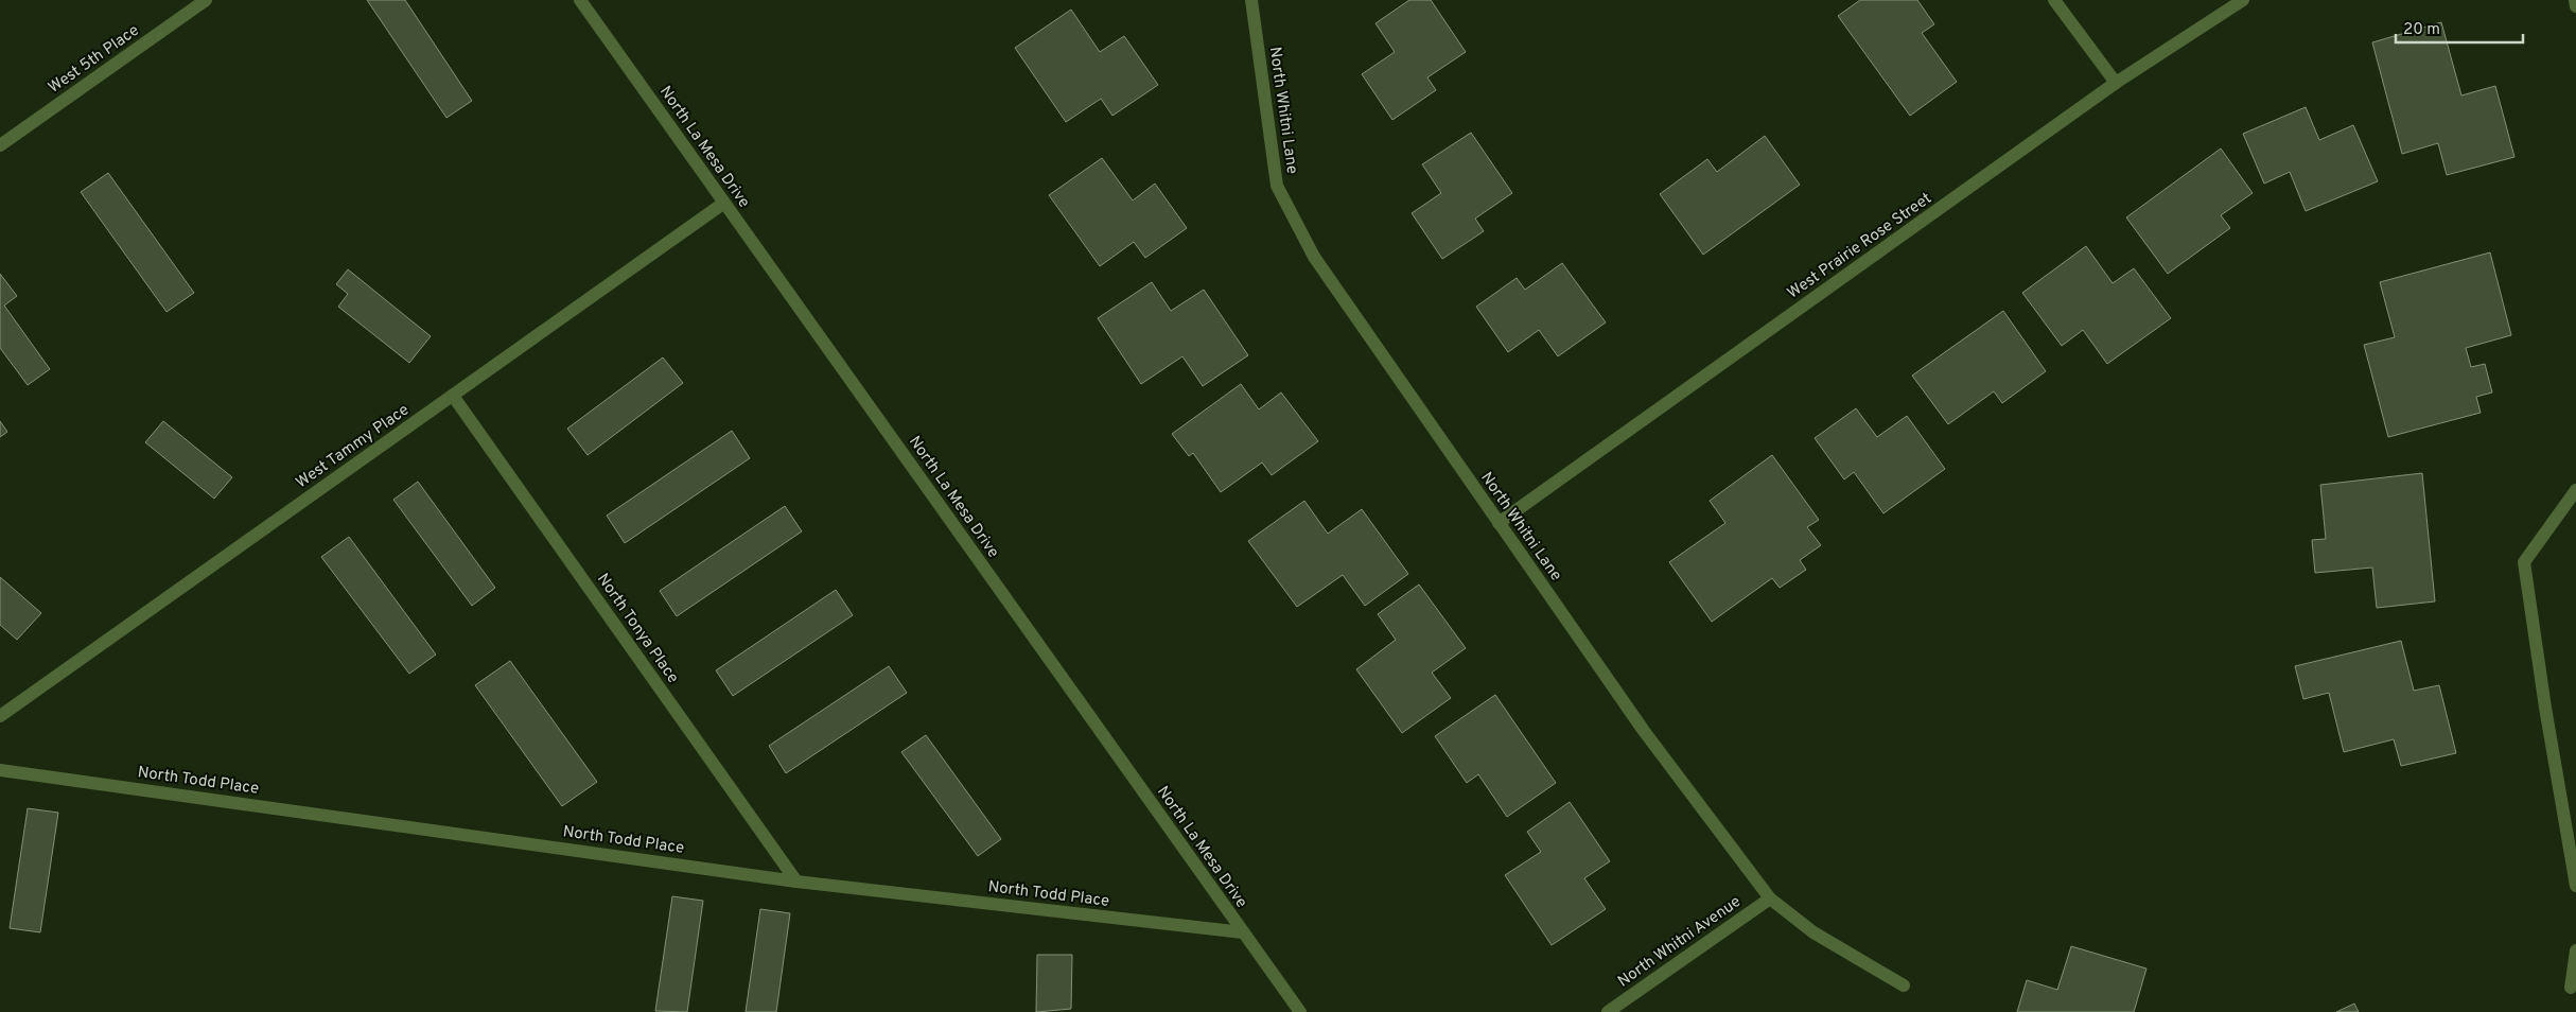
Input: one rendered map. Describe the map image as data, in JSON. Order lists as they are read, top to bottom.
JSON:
{
  "streets": {
    "street": [
      "West 5th Place",
      "North Whitni Lane",
      "North La Mesa Drive",
      "West Prairie Rose Street",
      "West Tammy Place",
      "North Tonya Place",
      "North Todd Place",
      "North Whitni Avenue"
    ]
  },
  "crossings": [
    ["North Whitni Lane", "West Prairie Rose Street"],
    ["North Whitni Lane", "North Whitni Avenue"],
    ["North La Mesa Drive", "West Tammy Place"],
    ["North La Mesa Drive", "North Todd Place"],
    ["West Tammy Place", "North Tonya Place"],
    ["North Tonya Place", "North Todd Place"]
  ],
  "scale_bar": "20 m"
}
